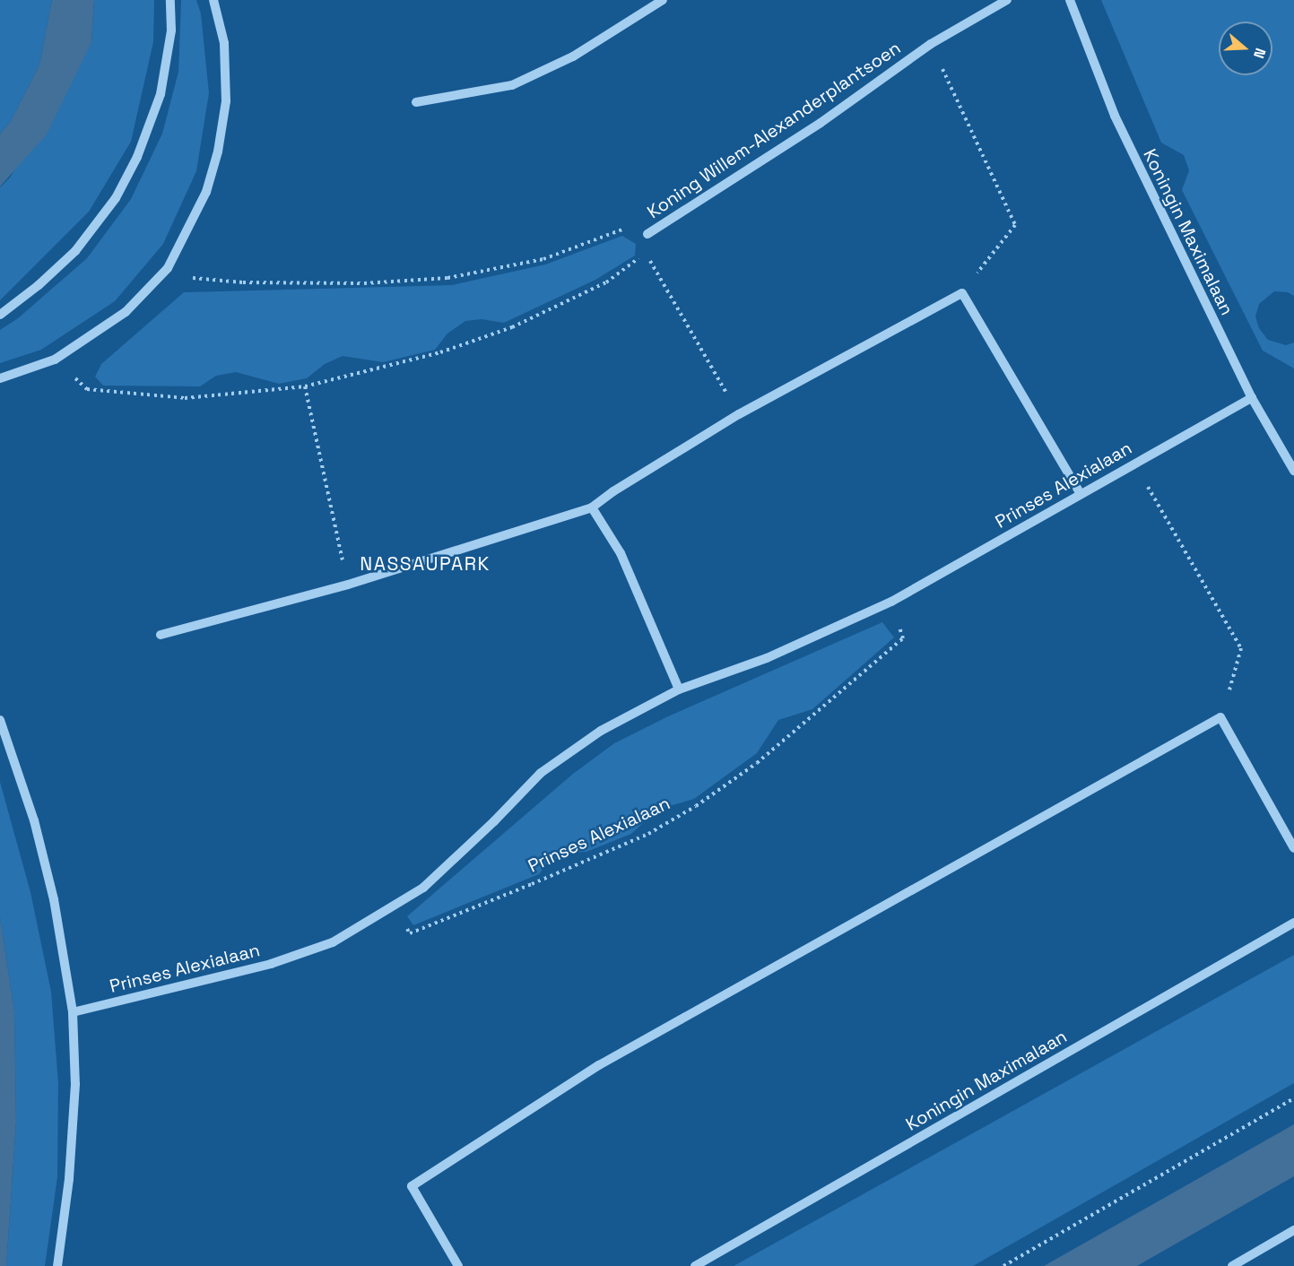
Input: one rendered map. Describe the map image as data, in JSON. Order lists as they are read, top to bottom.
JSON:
{
  "streets": {
    "street": ["Koning Willem-Alexanderplantsoen", "Koningin Maximalaan", "Prinses Alexialaan"]
  },
  "crossings": [
    ["Koningin Maximalaan", "Prinses Alexialaan"]
  ],
  "districts": ["NASSAUPARK"],
  "north": "right"
}
